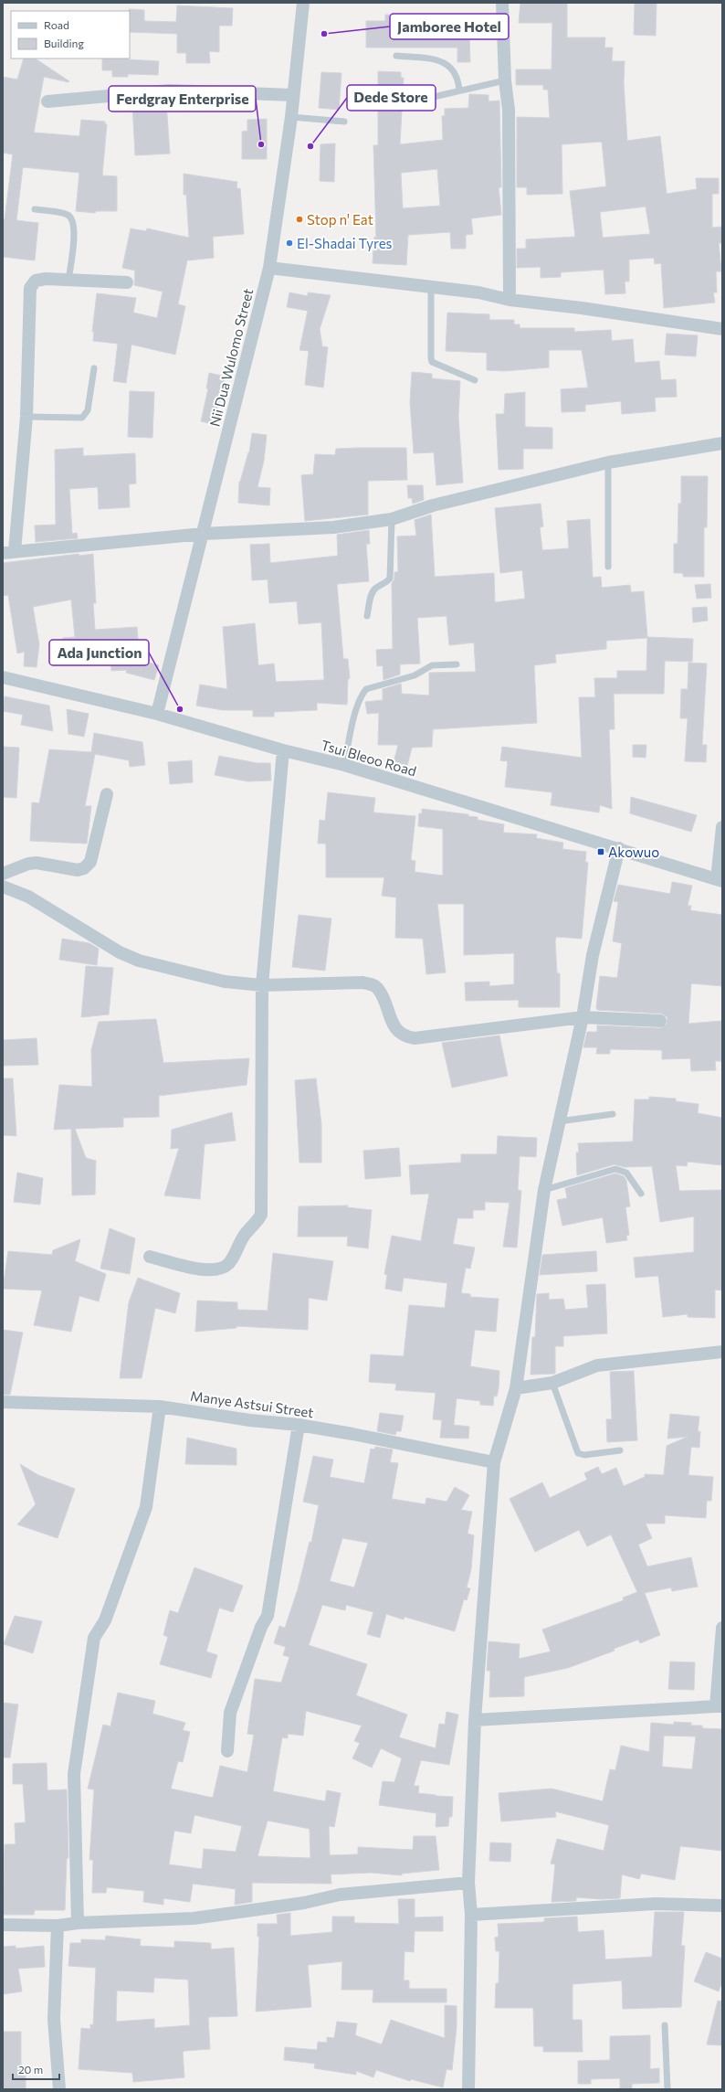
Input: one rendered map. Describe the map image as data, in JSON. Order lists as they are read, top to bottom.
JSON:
{
  "streets": {
    "street": ["Nii Dua Wulomo Street", "Tsui Bleoo Road", "Manye Astsui Street"]
  },
  "crossings": [
    ["Nii Dua Wulomo Street", "Tsui Bleoo Road"]
  ],
  "places": {
    "other": [
      "Jamboree Hotel",
      "Ferdgray Enterprise",
      "Dede Store",
      "Stop n' Eat",
      "El-Shadai Tyres",
      "Ada Junction"
    ],
    "transit": ["Akowuo"]
  },
  "legend": ["Road", "Building"],
  "scale_bar": "20 m"
}
